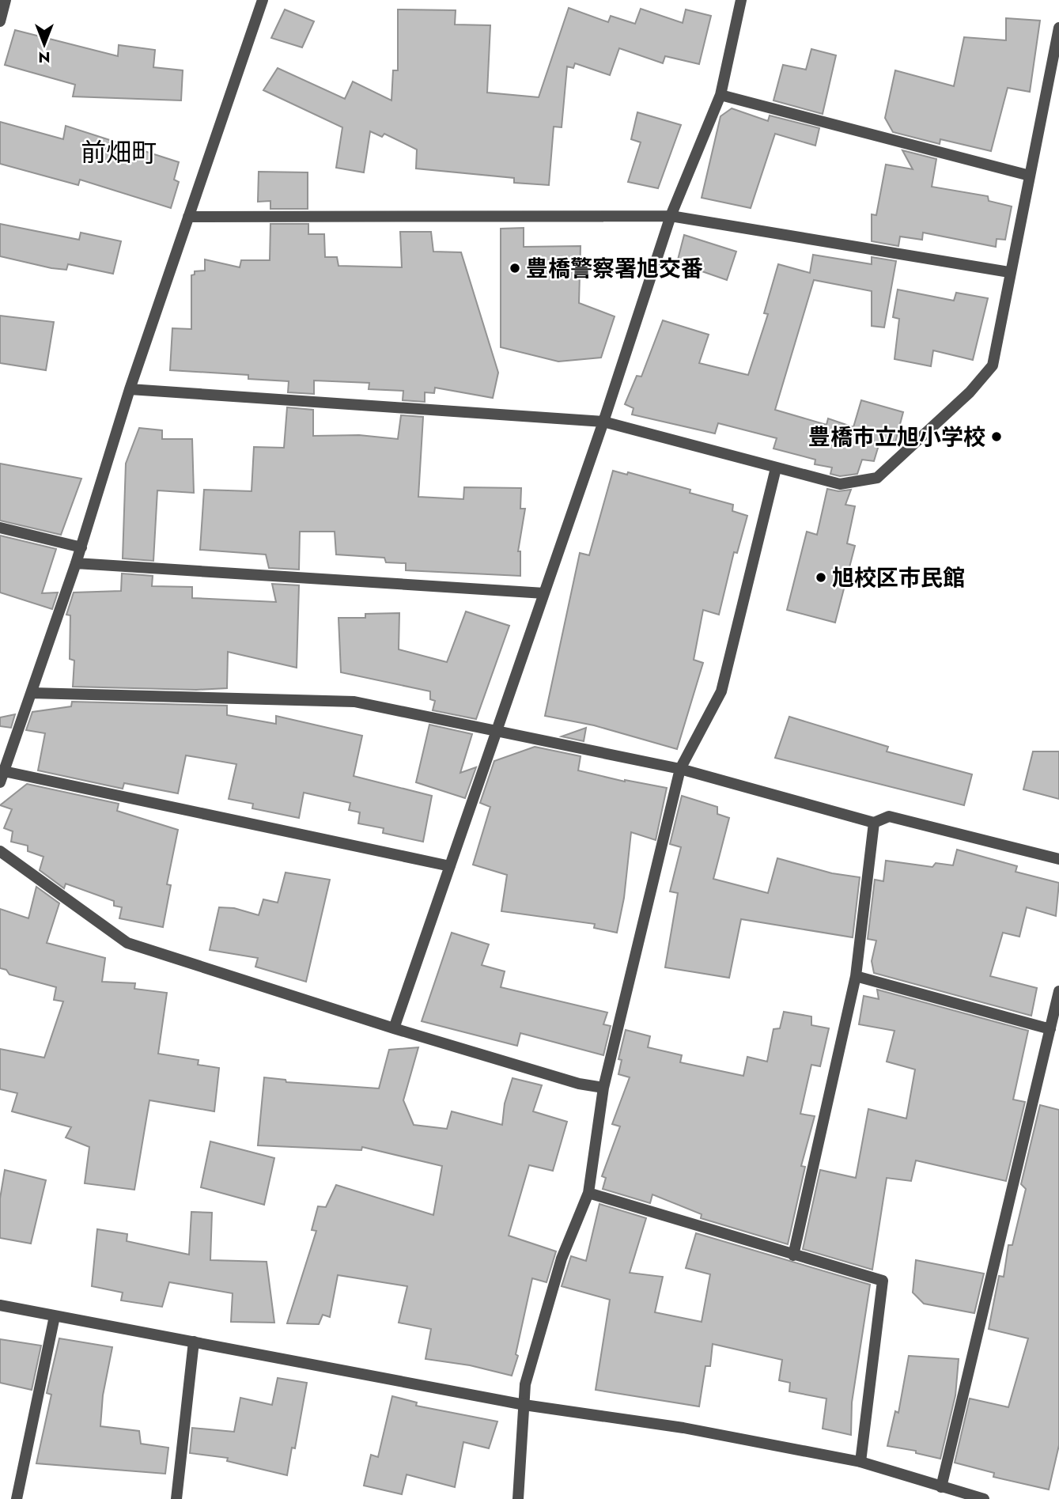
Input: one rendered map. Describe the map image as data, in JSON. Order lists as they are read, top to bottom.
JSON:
{
  "districts": ["前畑町"],
  "places": ["豊橋警察署旭交番", "豊橋市立旭小学校", "旭校区市民館"],
  "north": "bottom"
}
